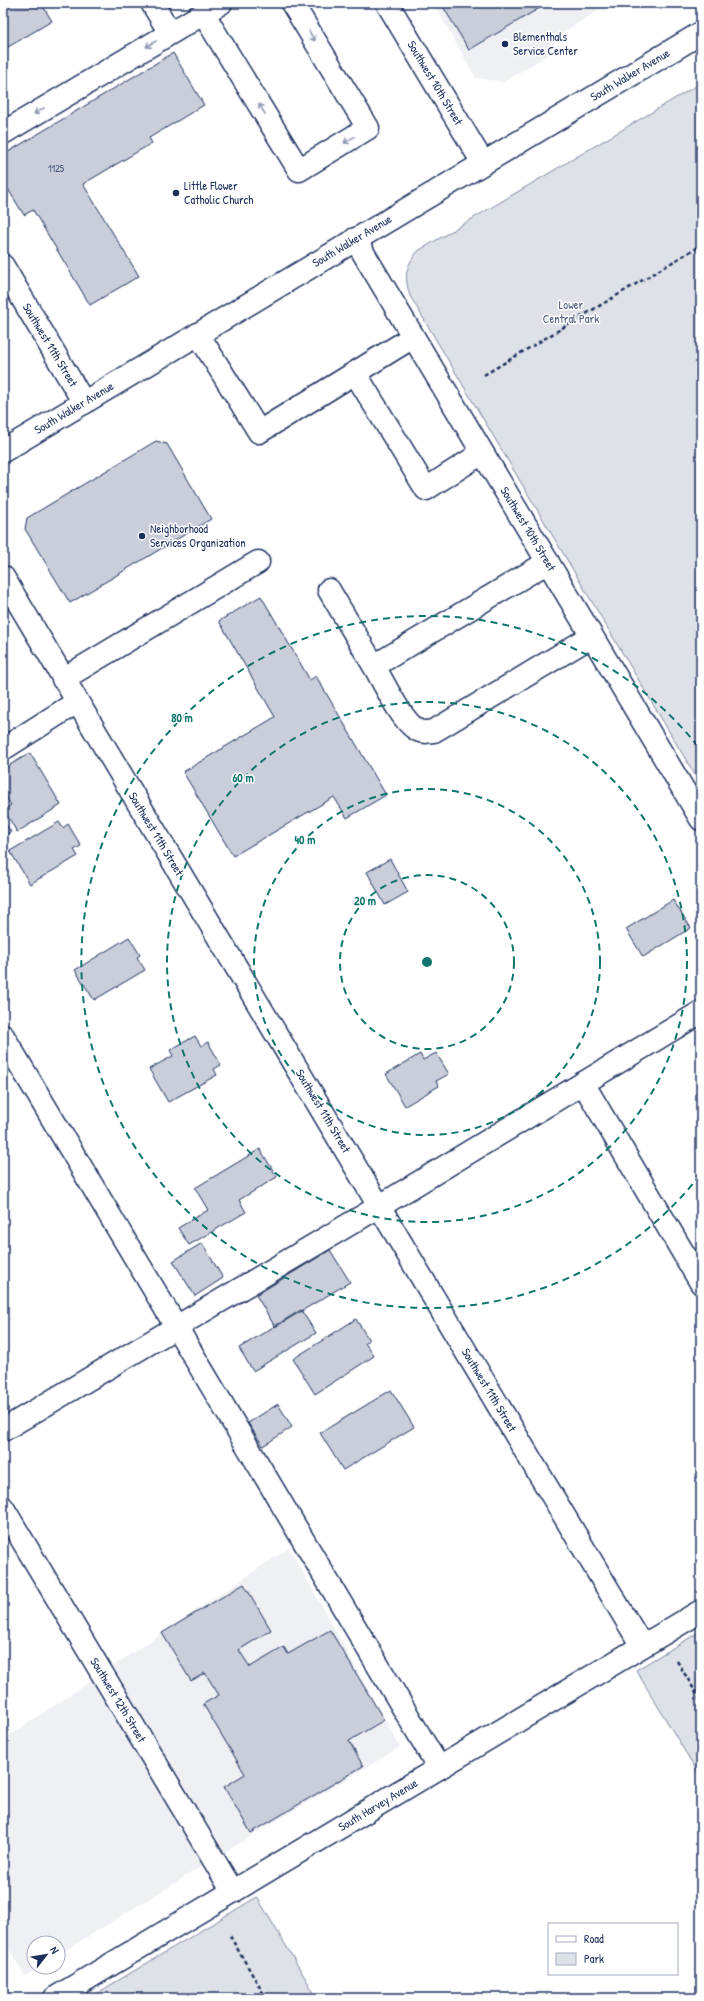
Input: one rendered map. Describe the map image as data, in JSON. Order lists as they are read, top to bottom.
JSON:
{
  "streets": {
    "street": [
      "South Walker Avenue",
      "Southwest 10th Street",
      "Southwest 11th Street",
      "Southwest 12th Street",
      "South Harvey Avenue"
    ]
  },
  "crossings": [
    ["South Walker Avenue", "Southwest 10th Street"],
    ["South Walker Avenue", "Southwest 11th Street"],
    ["Southwest 11th Street", "South Harvey Avenue"],
    ["Southwest 12th Street", "South Harvey Avenue"]
  ],
  "parks": ["Lower Central Park"],
  "places": ["Blementhals Service Center", "Little Flower Catholic Church", "Neighborhood Services Organization"],
  "house_numbers": ["1125"],
  "legend": ["Road", "Park"],
  "north": "top right",
  "rings": [
    "80 m",
    "60 m",
    "40 m",
    "20 m"
  ]
}
